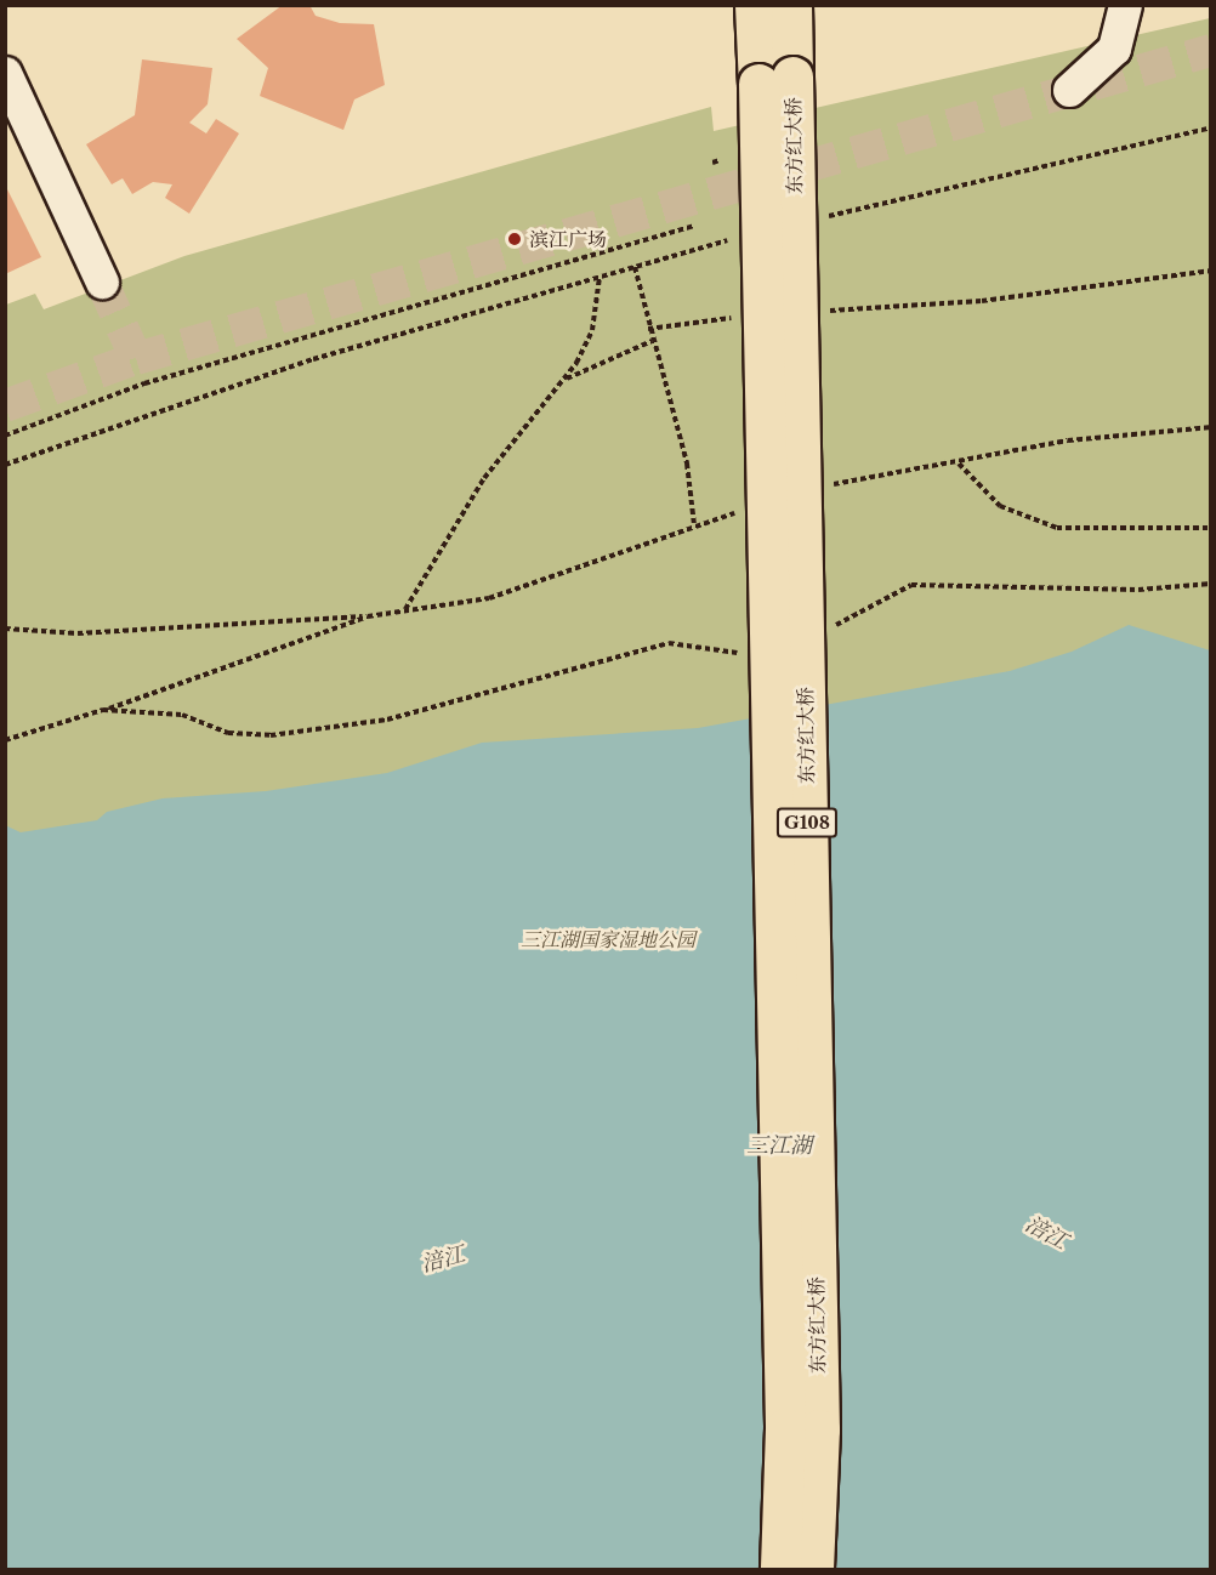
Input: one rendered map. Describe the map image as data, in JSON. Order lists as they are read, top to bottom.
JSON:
{
  "streets": {
    "highway": ["东方红大桥", "G108"]
  },
  "crossings": [
    ["东方红大桥", "G108"]
  ],
  "water": ["三江湖", "涪江"],
  "parks": ["三江湖国家湿地公园"],
  "places": ["滨江广场"]
}
